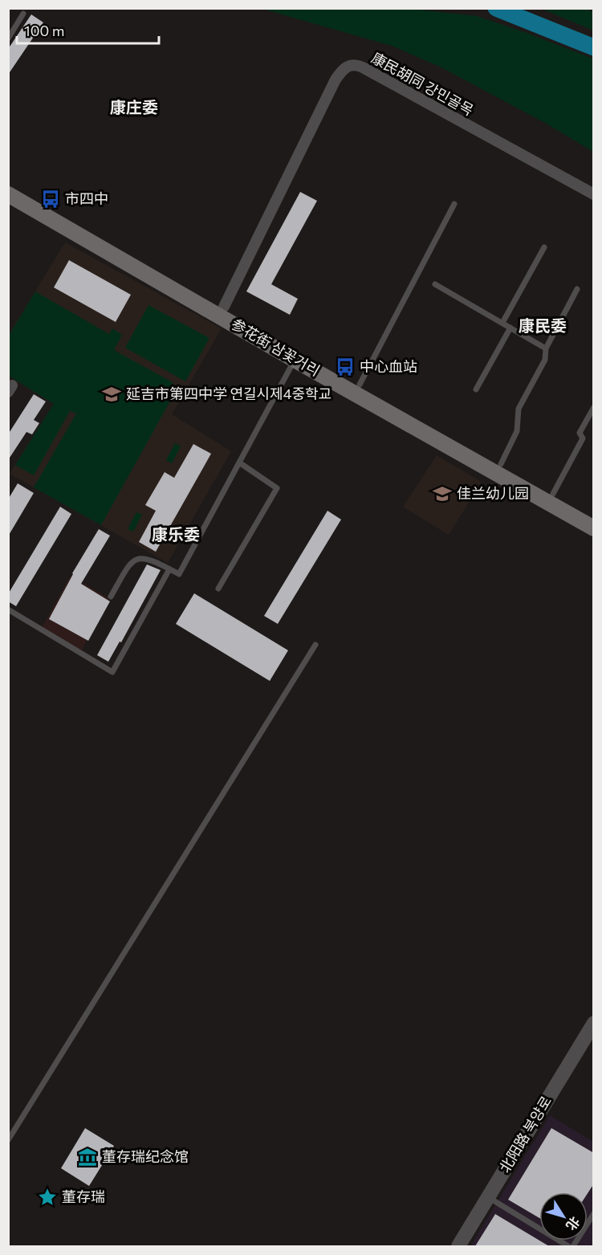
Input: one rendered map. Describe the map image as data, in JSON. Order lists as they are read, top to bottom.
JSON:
{
  "streets": {
    "main road": ["参花街 삼꽃거리"],
    "street": ["康民胡同 강민골목", "北阳路 북양로"]
  },
  "crossings": [
    ["康民胡同 강민골목", "参花街 삼꽃거리"]
  ],
  "districts": ["康庄委", "康民委", "康乐委"],
  "places": {
    "bus stop": ["市四中", "中心血站"],
    "school or university": ["延吉市第四中学 연길시제4중학교", "佳兰幼儿园"],
    "museum": ["董存瑞纪念馆"],
    "place": ["董存瑞"]
  },
  "scale_bar": "100 m",
  "north": "bottom right"
}
